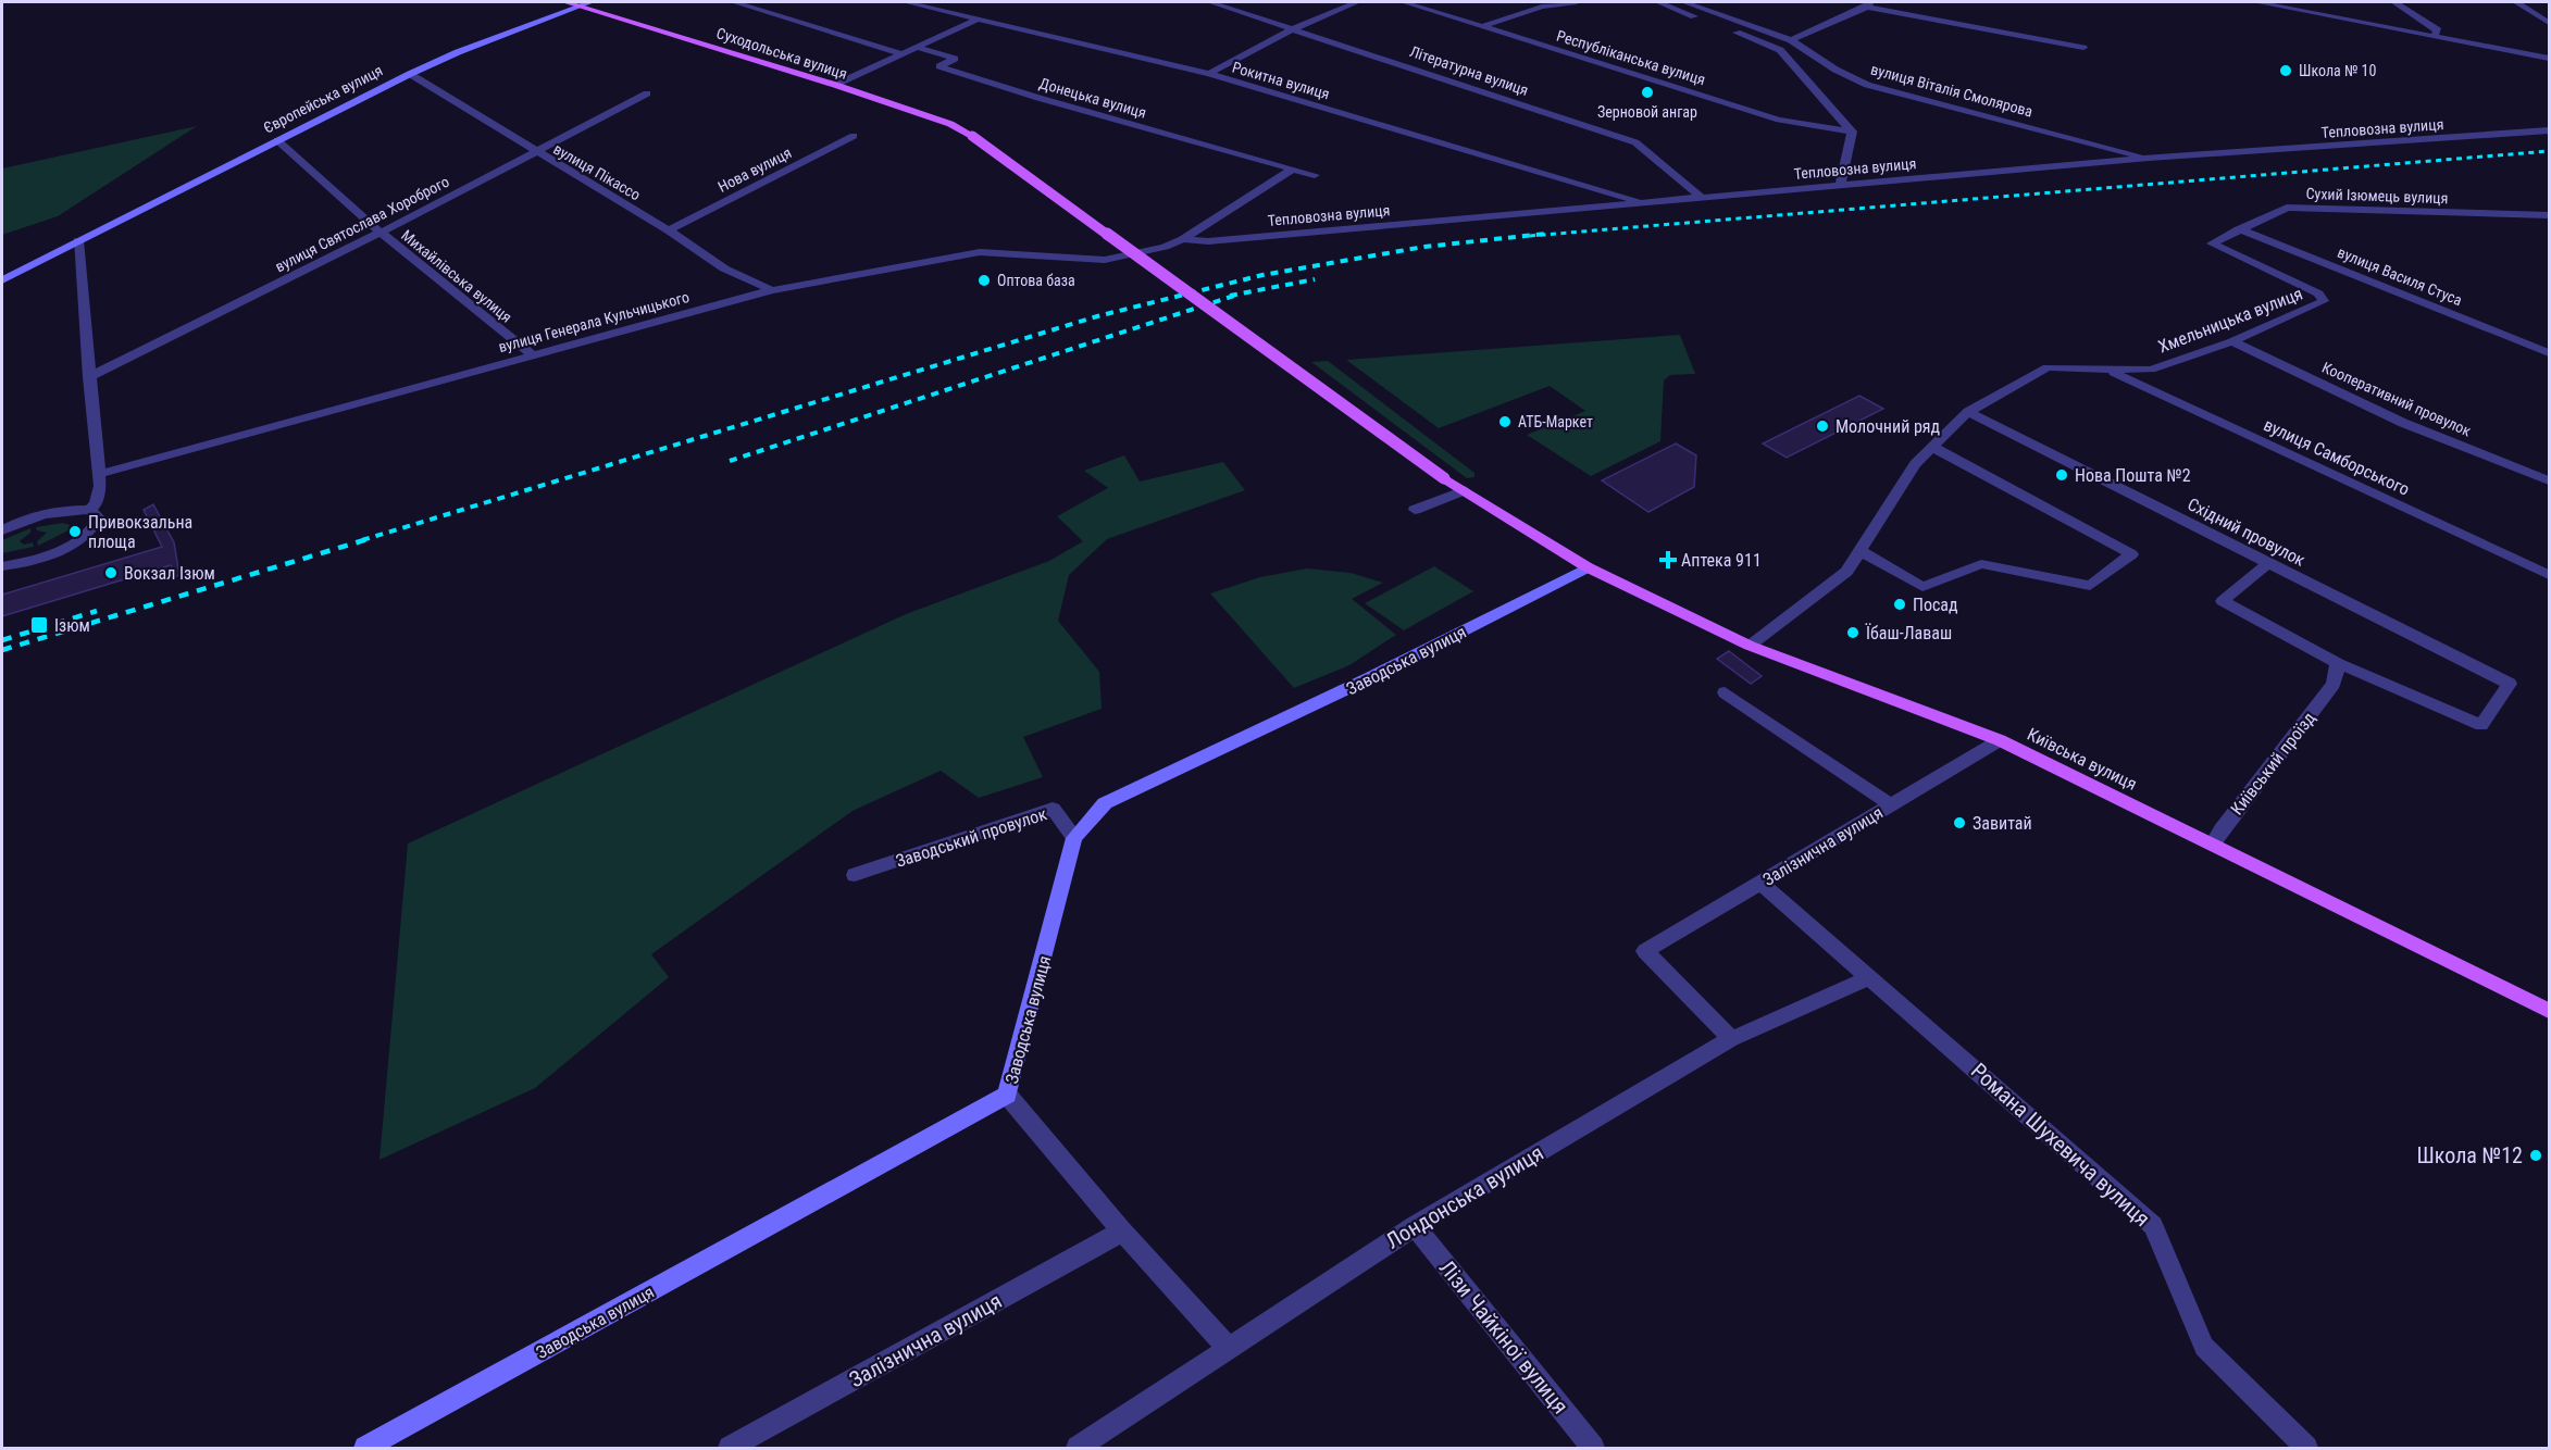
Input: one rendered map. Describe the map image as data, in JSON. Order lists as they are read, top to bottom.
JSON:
{
  "streets": {
    "main road": ["Суходольська вулиця", "Київська вулиця"],
    "street": [
      "Республіканська вулиця",
      "Літературна вулиця",
      "Рокитна вулиця",
      "вулиця Віталія Смолярова",
      "Донецька вулиця",
      "Європейська вулиця",
      "Тепловозна вулиця",
      "Нова вулиця",
      "вулиця Пікассо",
      "Сухий Ізюмець вулиця",
      "вулиця Святослава Хороброго",
      "Михайлівська вулиця",
      "вулиця Василя Стуса",
      "Хмельницька вулиця",
      "вулиця Генерала Кульчицького",
      "Кооперативний провулок",
      "вулиця Самборського",
      "Східний провулок",
      "Заводська вулиця",
      "Київський проїзд",
      "Заводський провулок",
      "Залізнична вулиця",
      "Романа Шухевича вулиця",
      "Лондонська вулиця",
      "Лізи Чайкіної вулиця"
    ]
  },
  "crossings": [
    ["Суходольська вулиця", "Європейська вулиця"],
    ["Суходольська вулиця", "Київська вулиця"],
    ["Літературна вулиця", "Тепловозна вулиця"],
    ["Рокитна вулиця", "Тепловозна вулиця"],
    ["вулиця Віталія Смолярова", "Тепловозна вулиця"],
    ["Європейська вулиця", "вулиця Пікассо"],
    ["Європейська вулиця", "Михайлівська вулиця"],
    ["Тепловозна вулиця", "вулиця Генерала Кульчицького"],
    ["Нова вулиця", "вулиця Пікассо"],
    ["вулиця Пікассо", "вулиця Святослава Хороброго"],
    ["вулиця Пікассо", "вулиця Генерала Кульчицького"],
    ["Сухий Ізюмець вулиця", "вулиця Василя Стуса"],
    ["Сухий Ізюмець вулиця", "Хмельницька вулиця"],
    ["вулиця Святослава Хороброго", "Михайлівська вулиця"],
    ["Михайлівська вулиця", "вулиця Генерала Кульчицького"],
    ["Хмельницька вулиця", "Кооперативний провулок"],
    ["Хмельницька вулиця", "вулиця Самборського"],
    ["Хмельницька вулиця", "Східний провулок"],
    ["Хмельницька вулиця", "Київська вулиця"],
    ["Східний провулок", "Київський проїзд"],
    ["Заводська вулиця", "Київська вулиця"],
    ["Заводська вулиця", "Заводський провулок"],
    ["Київська вулиця", "Київський проїзд"],
    ["Київська вулиця", "Залізнична вулиця"],
    ["Залізнична вулиця", "Романа Шухевича вулиця"],
    ["Залізнична вулиця", "Лондонська вулиця"],
    ["Романа Шухевича вулиця", "Лондонська вулиця"],
    ["Лондонська вулиця", "Лізи Чайкіної вулиця"]
  ],
  "places": {
    "other": [
      "Школа № 10",
      "Зерновой ангар",
      "Оптова база",
      "АТБ-Маркет",
      "Молочний ряд",
      "Нова Пошта №2",
      "Привокзальна площа",
      "Вокзал Ізюм",
      "Посад",
      "Їбаш-Лаваш",
      "Завитай",
      "Школа №12"
    ],
    "health": ["Аптека 911"],
    "transit": ["Ізюм"]
  }
}
